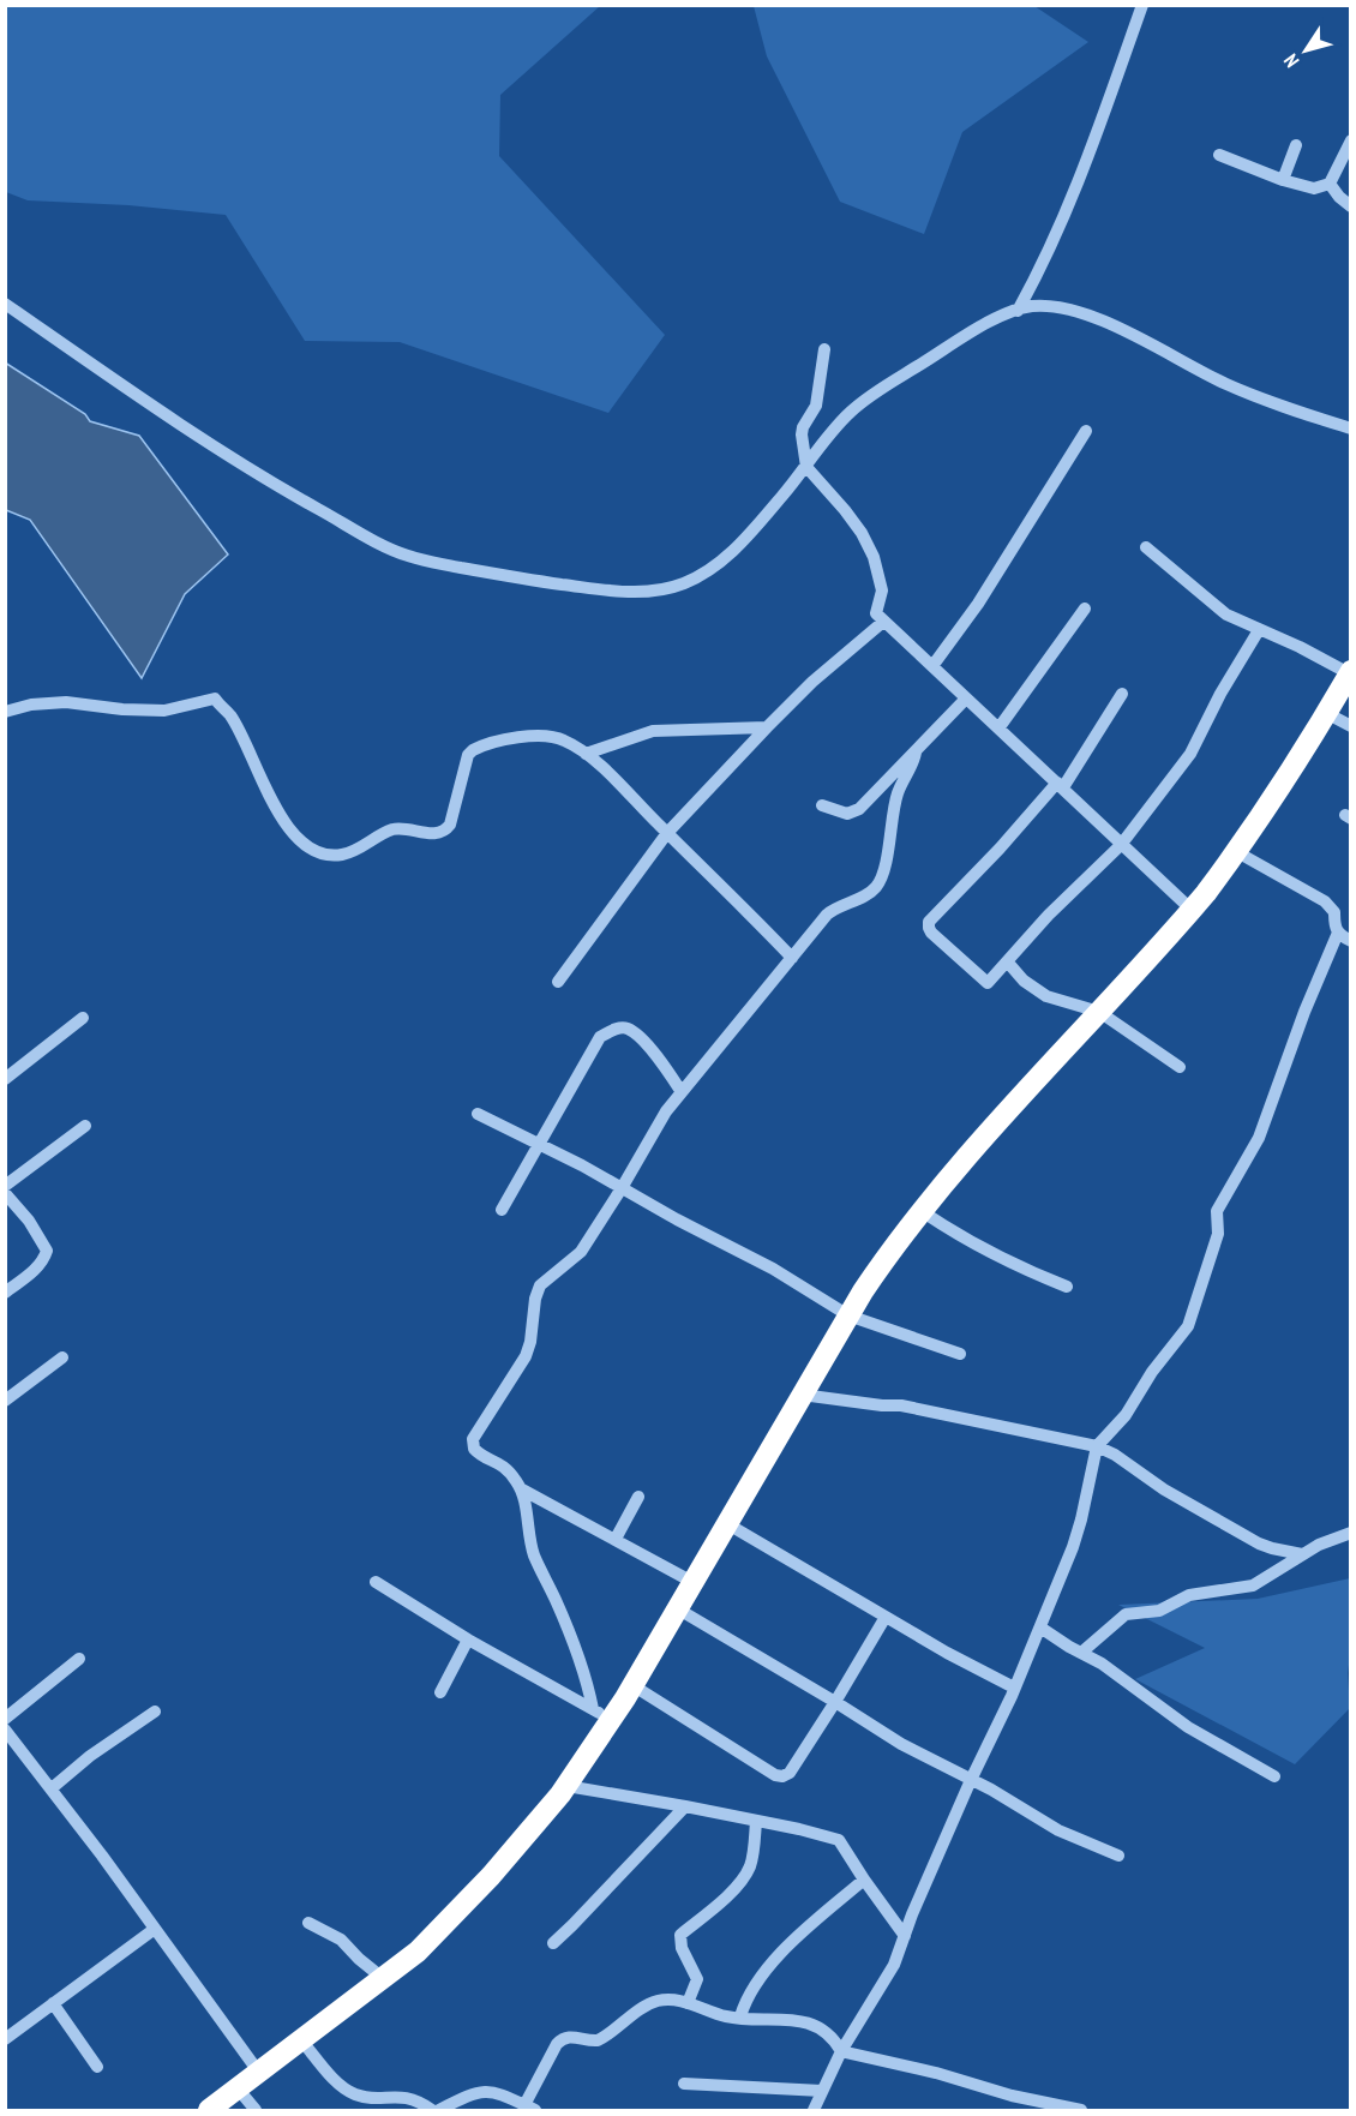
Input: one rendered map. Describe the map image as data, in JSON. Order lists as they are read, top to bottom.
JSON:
{
  "north": "bottom left"
}
